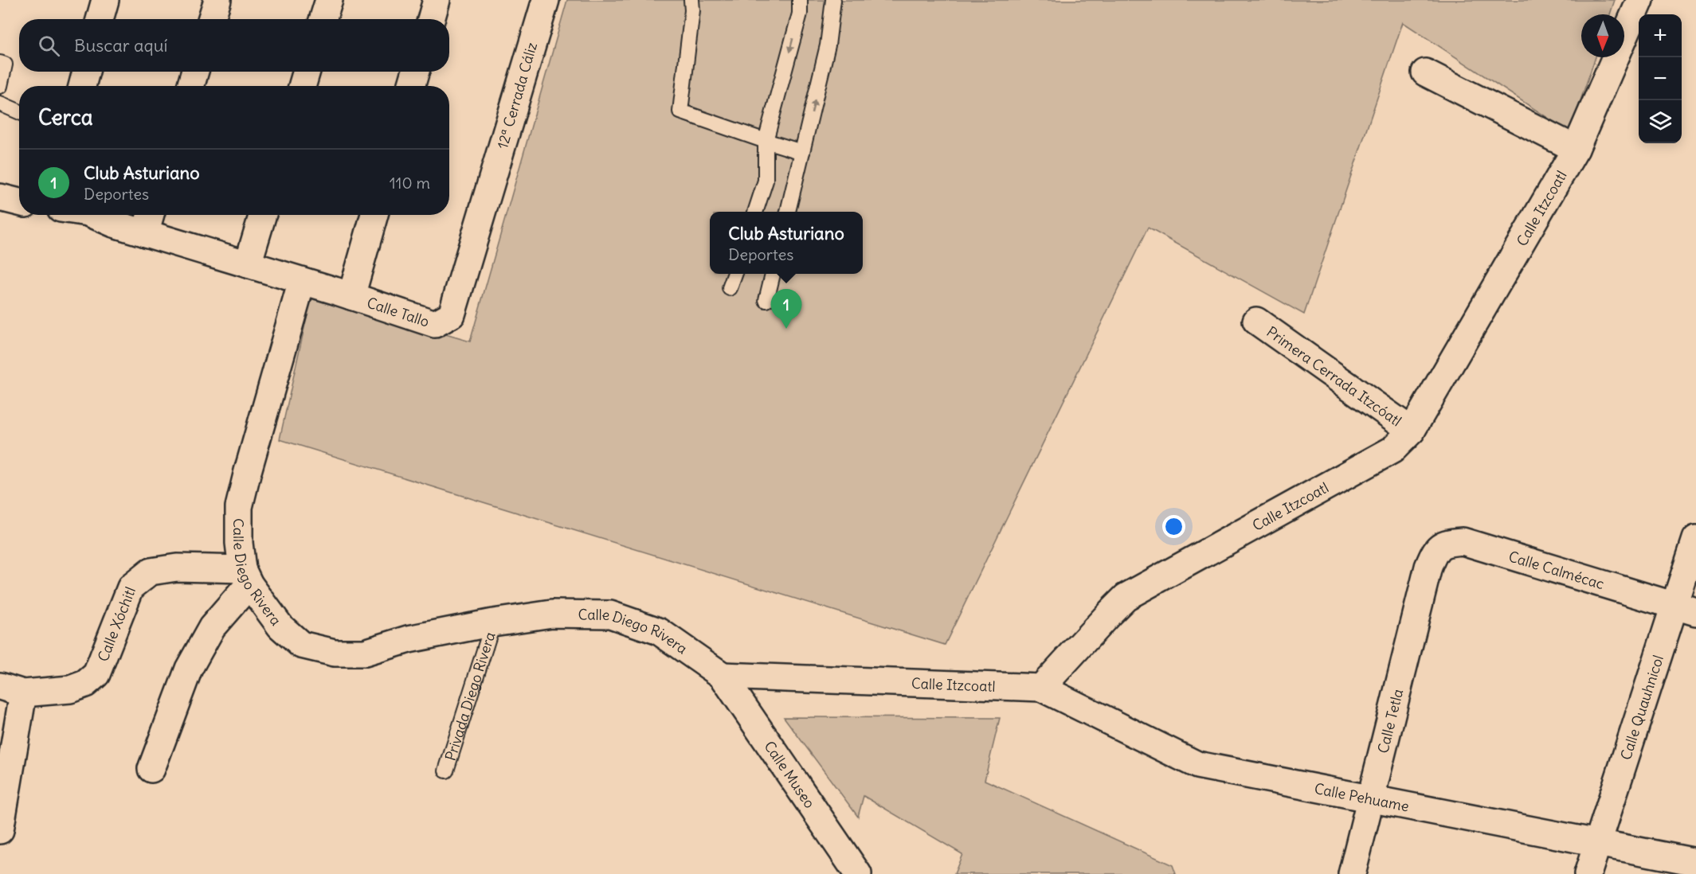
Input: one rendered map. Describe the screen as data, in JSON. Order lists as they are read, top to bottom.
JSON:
{
  "streets": {
    "street": [
      "12ª Cerrada Cáliz",
      "Calle Itzcoatl",
      "Calle Tallo",
      "Primera Cerrada Itzcóatl",
      "Calle Diego Rivera",
      "Calle Calmécac",
      "Calle Xóchitl",
      "Calle Quauhnicol",
      "Calle Tetla",
      "Calle Museo",
      "Calle Pehuame"
    ],
    "lane": ["Privada Diego Rivera"]
  },
  "crossings": [
    ["12ª Cerrada Cáliz", "Calle Tallo"],
    ["Calle Itzcoatl", "Primera Cerrada Itzcóatl"],
    ["Calle Itzcoatl", "Calle Diego Rivera"],
    ["Calle Itzcoatl", "Calle Museo"],
    ["Calle Itzcoatl", "Calle Pehuame"],
    ["Calle Tallo", "Calle Diego Rivera"],
    ["Calle Diego Rivera", "Calle Xóchitl"],
    ["Calle Diego Rivera", "Privada Diego Rivera"],
    ["Calle Diego Rivera", "Calle Museo"],
    ["Calle Calmécac", "Calle Quauhnicol"],
    ["Calle Calmécac", "Calle Tetla"],
    ["Calle Quauhnicol", "Calle Pehuame"],
    ["Calle Tetla", "Calle Pehuame"]
  ],
  "north": "bottom",
  "page": {
    "map_buttons": ["+", "−"],
    "search": "Buscar aquí",
    "heading": "Cerca",
    "list": [
      {
        "mark": "1",
        "name": "Club Asturiano",
        "note": "Deportes",
        "value": "110 m"
      }
    ],
    "popup": ["Club Asturiano", "Deportes"],
    "pins": "1"
  }
}
